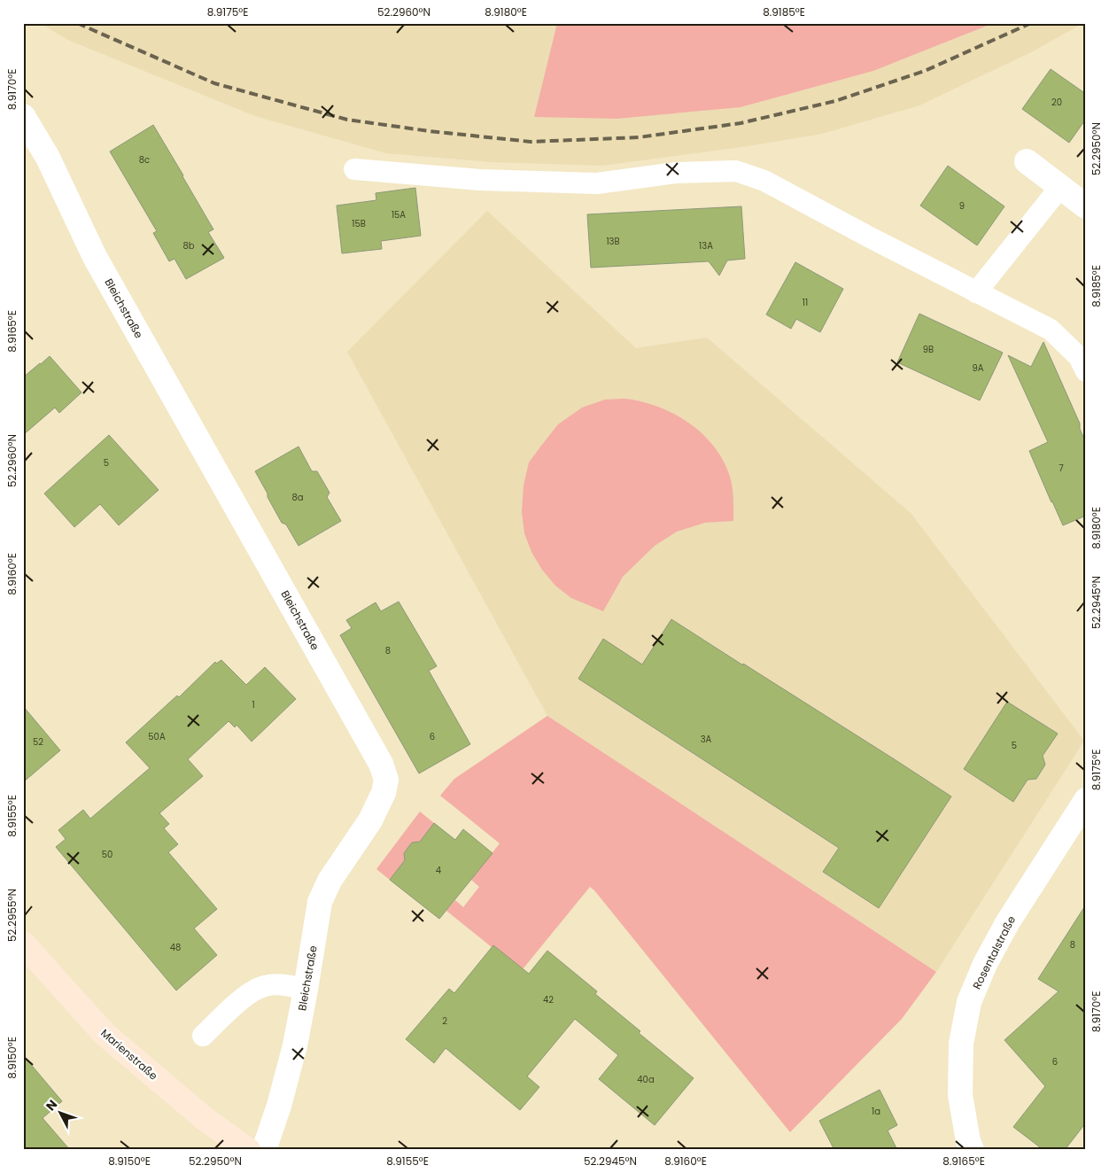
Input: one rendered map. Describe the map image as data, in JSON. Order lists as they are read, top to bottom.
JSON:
{
  "streets": {
    "street": ["Bleichstraße", "Rosentalstraße", "Marienstraße"]
  },
  "house_numbers": [
    "20",
    "8c",
    "9",
    "15A",
    "15B",
    "13B",
    "8b",
    "13A",
    "11",
    "9B",
    "9A",
    "5",
    "7",
    "8a",
    "8",
    "1",
    "50A",
    "6",
    "3A",
    "52",
    "5",
    "50",
    "4",
    "8",
    "48",
    "42",
    "2",
    "6",
    "40a",
    "1a"
  ],
  "north": "top left",
  "coordinates": [
    "8.9175°E",
    "52.2960°N",
    "8.9180°E",
    "8.9185°E",
    "8.9170°E",
    "52.2950°N",
    "8.9165°E",
    "8.9160°E",
    "52.2945°N",
    "8.9155°E",
    "52.2955°N",
    "8.9150°E"
  ]
}
